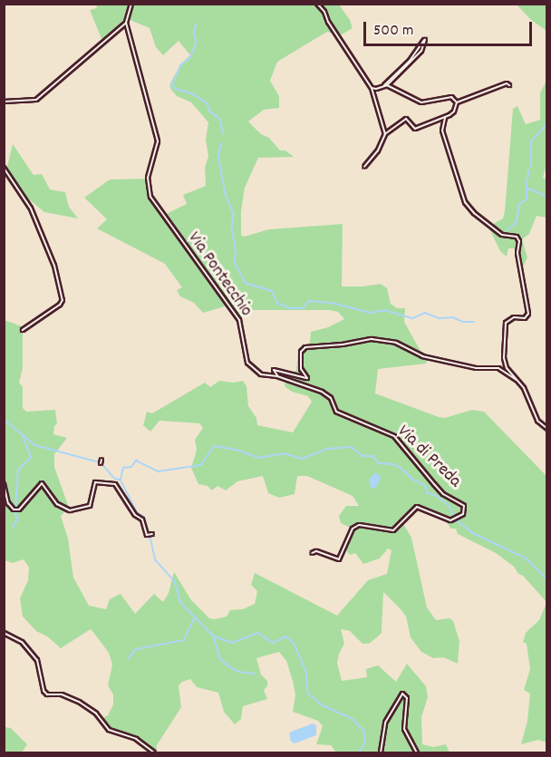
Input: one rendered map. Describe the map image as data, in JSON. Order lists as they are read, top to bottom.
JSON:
{
  "streets": {
    "street": ["Via Pontecchio", "Via di Preda"]
  },
  "crossings": [
    ["Via Pontecchio", "Via di Preda"]
  ],
  "scale_bar": "500 m"
}
